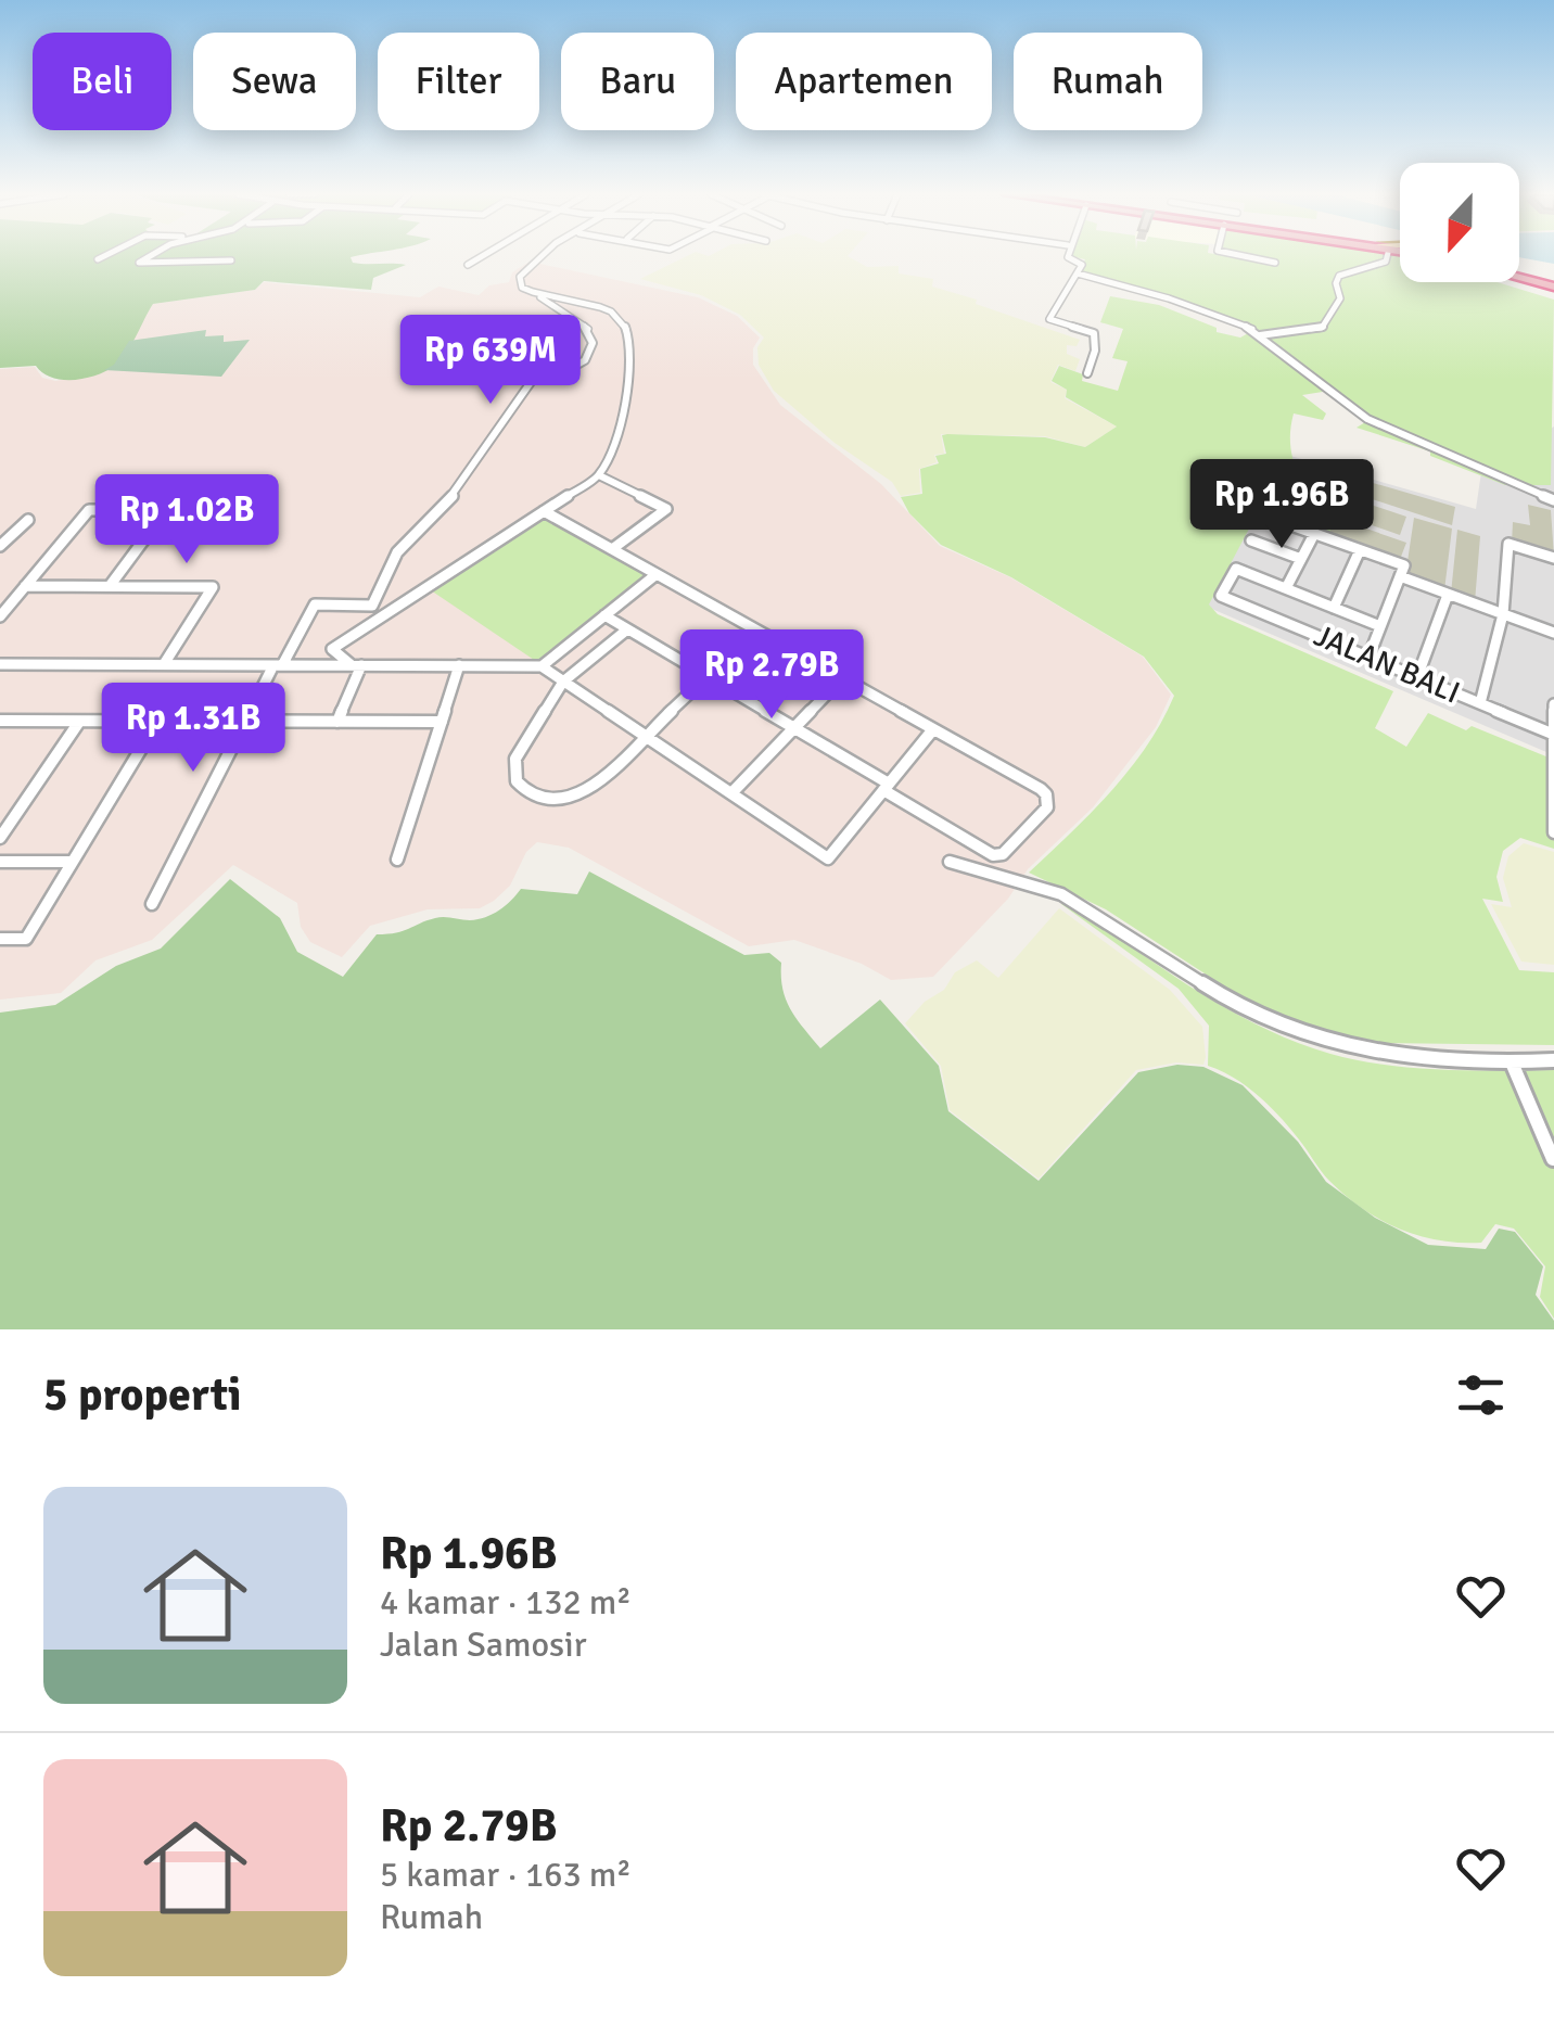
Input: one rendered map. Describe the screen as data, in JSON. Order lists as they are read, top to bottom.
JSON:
{
  "streets": {
    "street": ["JALAN BALI"]
  },
  "north": "bottom",
  "page": {
    "chip": [
      "Beli",
      "Sewa",
      "Filter",
      "Baru",
      "Apartemen",
      "Rumah"
    ],
    "price": [
      "Rp 639M",
      "Rp 1.96B",
      "Rp 1.02B",
      "Rp 2.79B",
      "Rp 1.31B"
    ],
    "heading": "5 properti",
    "list": [
      {
        "name": "Rp 1.96B",
        "note": "4 kamar · 132 m² · Jalan Samosir"
      },
      {
        "name": "Rp 2.79B",
        "note": "5 kamar · 163 m² · Rumah"
      }
    ]
  }
}
